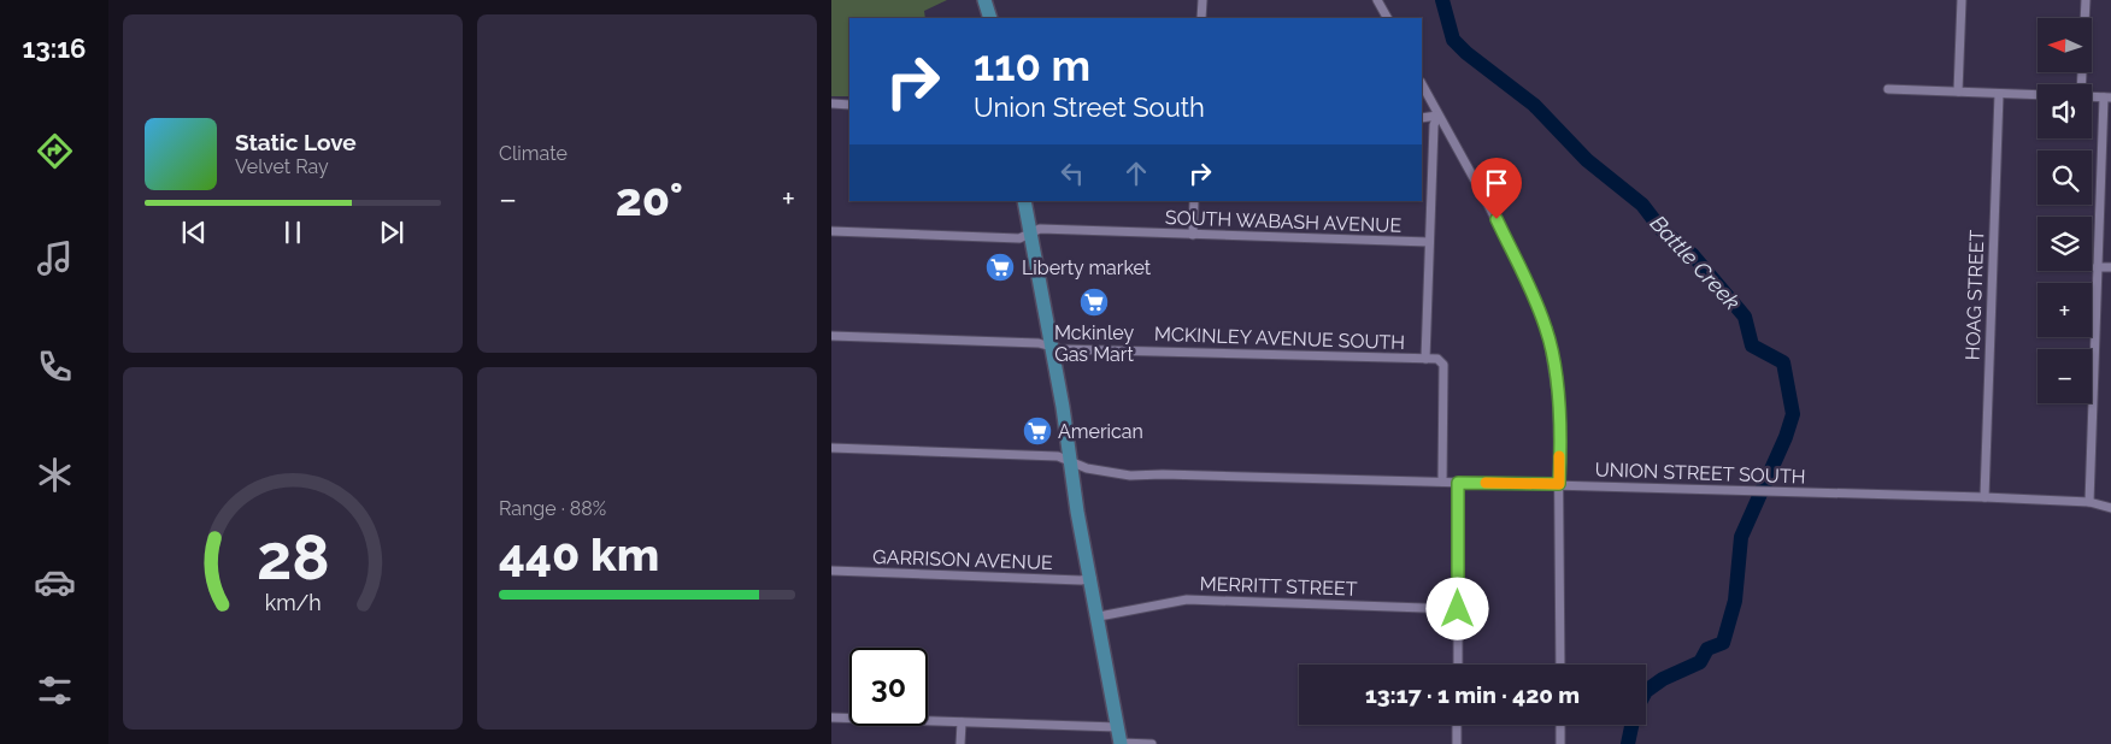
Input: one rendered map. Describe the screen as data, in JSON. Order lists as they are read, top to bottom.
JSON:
{
  "streets": {
    "street": [
      "SOUTH WABASH AVENUE",
      "HOAG STREET",
      "MCKINLEY AVENUE SOUTH",
      "UNION STREET SOUTH",
      "GARRISON AVENUE",
      "MERRITT STREET"
    ]
  },
  "crossings": [
    ["HOAG STREET", "UNION STREET SOUTH"],
    ["MCKINLEY AVENUE SOUTH", "UNION STREET SOUTH"]
  ],
  "water": ["Battle Creek"],
  "places": {
    "supermarket": ["Liberty market", "Mckinley Gas Mart", "American"]
  },
  "north": "left",
  "page": {
    "tabs": "13:16",
    "tile": [
      "Climate",
      ["Range · 88%", "440 km"]
    ],
    "map_buttons": ["+", "−"],
    "turn": ["110 m", "Union Street South"],
    "song": ["Static Love", "Velvet Ray"],
    "heat": ["−", "20°", "+"],
    "limit": "30",
    "trip": "13:17 · 1 min · 420 m",
    "gauge": ["28", "km/h"]
  }
}
